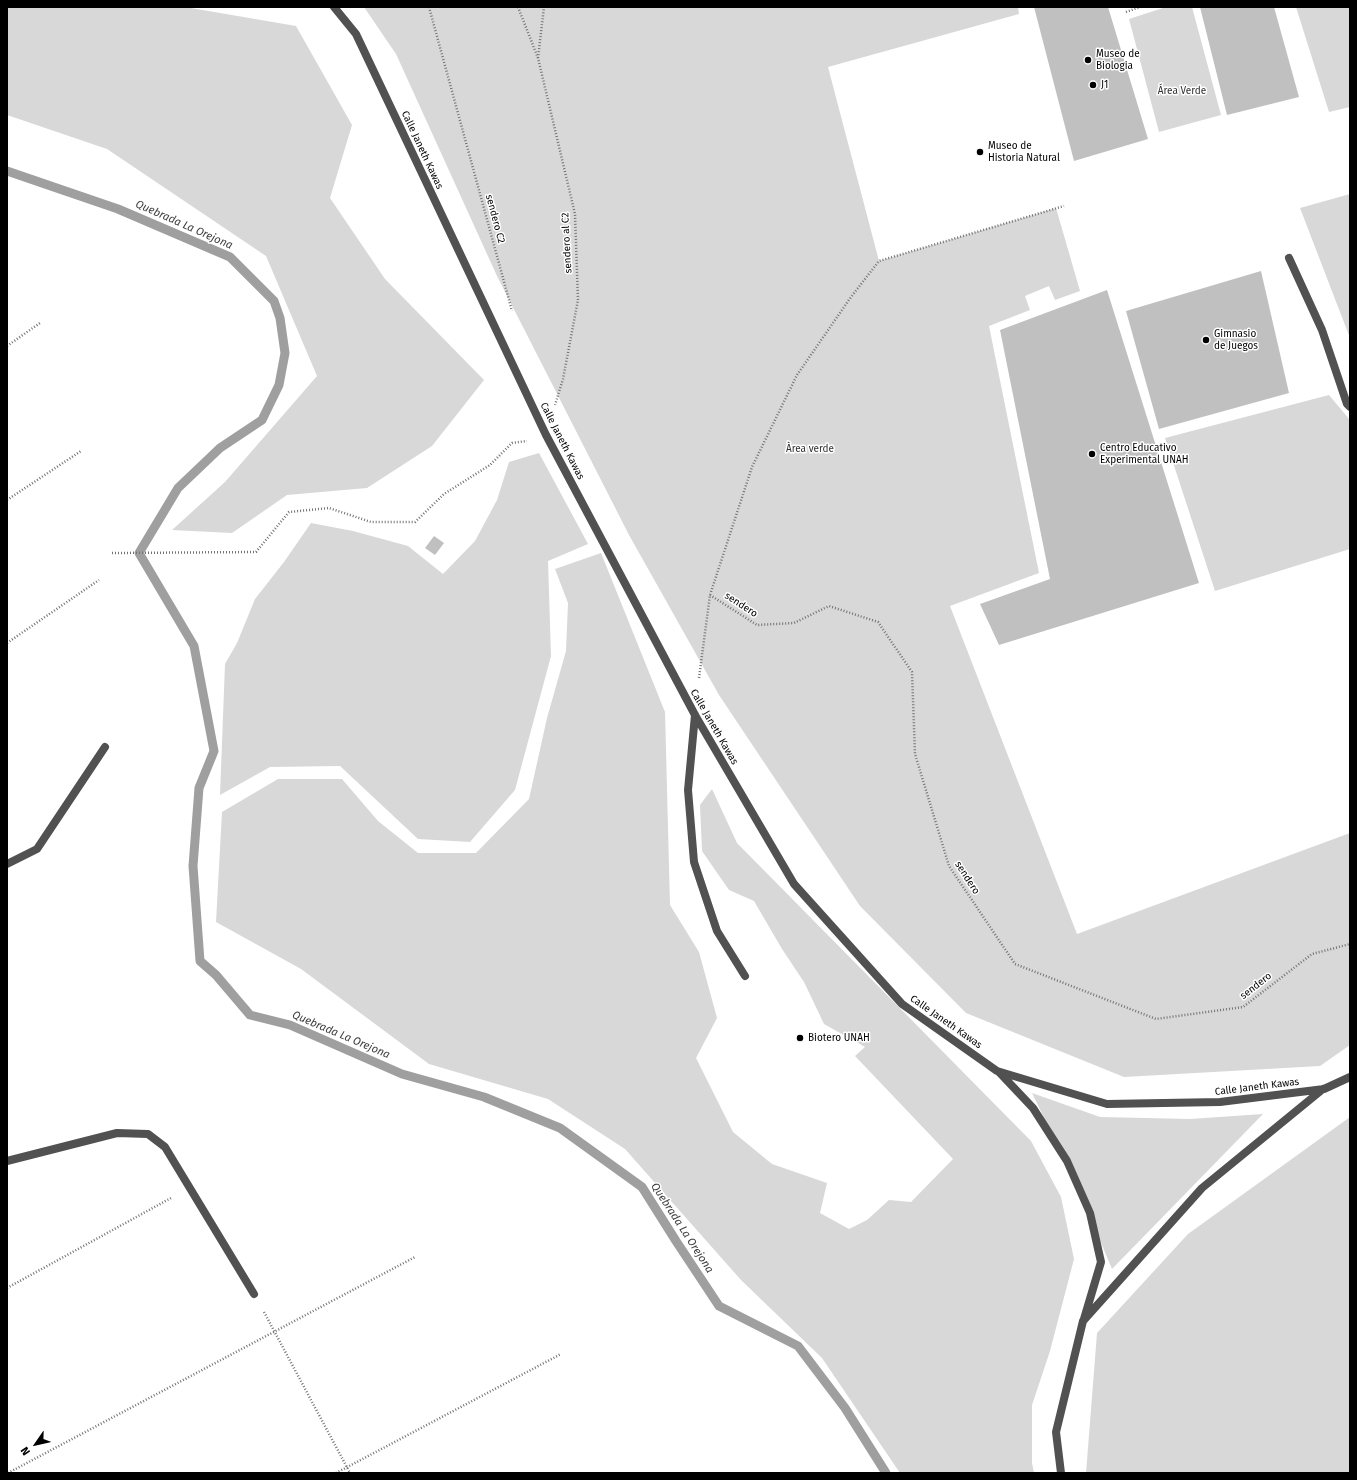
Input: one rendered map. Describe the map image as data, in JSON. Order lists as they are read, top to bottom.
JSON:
{
  "streets": {
    "street": ["Calle Janeth Kawas"],
    "path": ["sendero C2", "sendero al C2", "sendero"]
  },
  "crossings": [
    ["Calle Janeth Kawas", "sendero al C2"]
  ],
  "water": ["Quebrada La Orejona"],
  "parks": ["Área Verde", "Àrea verde"],
  "places": [
    "Museo de Biologia",
    "J1",
    "Museo de Historia Natural",
    "Gimnasio de Juegos",
    "Centro Educativo Experimental UNAH",
    "Biotero UNAH"
  ],
  "north": "bottom left"
}
